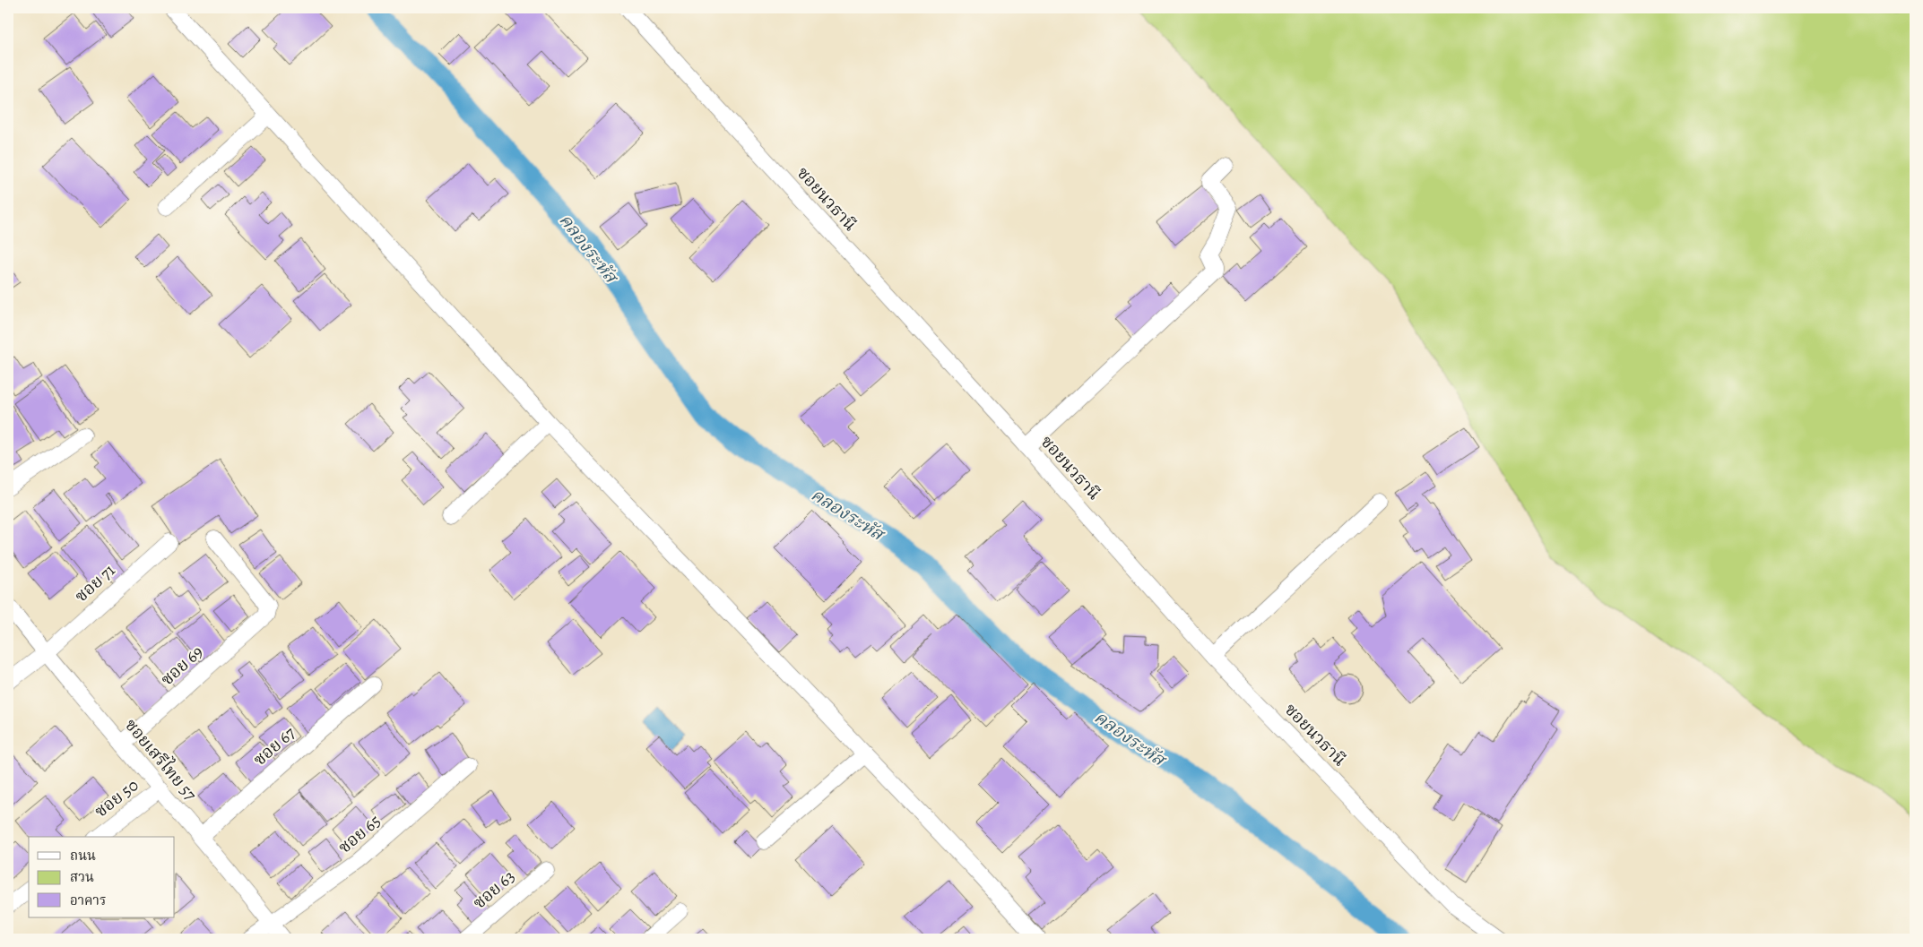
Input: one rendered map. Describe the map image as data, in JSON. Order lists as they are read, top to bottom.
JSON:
{
  "streets": {
    "street": [
      "ซอยนวธานี",
      "ซอย 71",
      "ซอย 69",
      "ซอย 67",
      "ซอยเสรีไทย 57",
      "ซอย 50",
      "ซอย 65",
      "ซอย 63"
    ]
  },
  "crossings": [
    ["ซอย 71", "ซอยเสรีไทย 57"],
    ["ซอย 69", "ซอยเสรีไทย 57"],
    ["ซอย 67", "ซอยเสรีไทย 57"],
    ["ซอยเสรีไทย 57", "ซอย 50"],
    ["ซอยเสรีไทย 57", "ซอย 65"]
  ],
  "water": ["คลองระหัส"],
  "legend": ["ถนน", "สวน", "อาคาร"]
}
